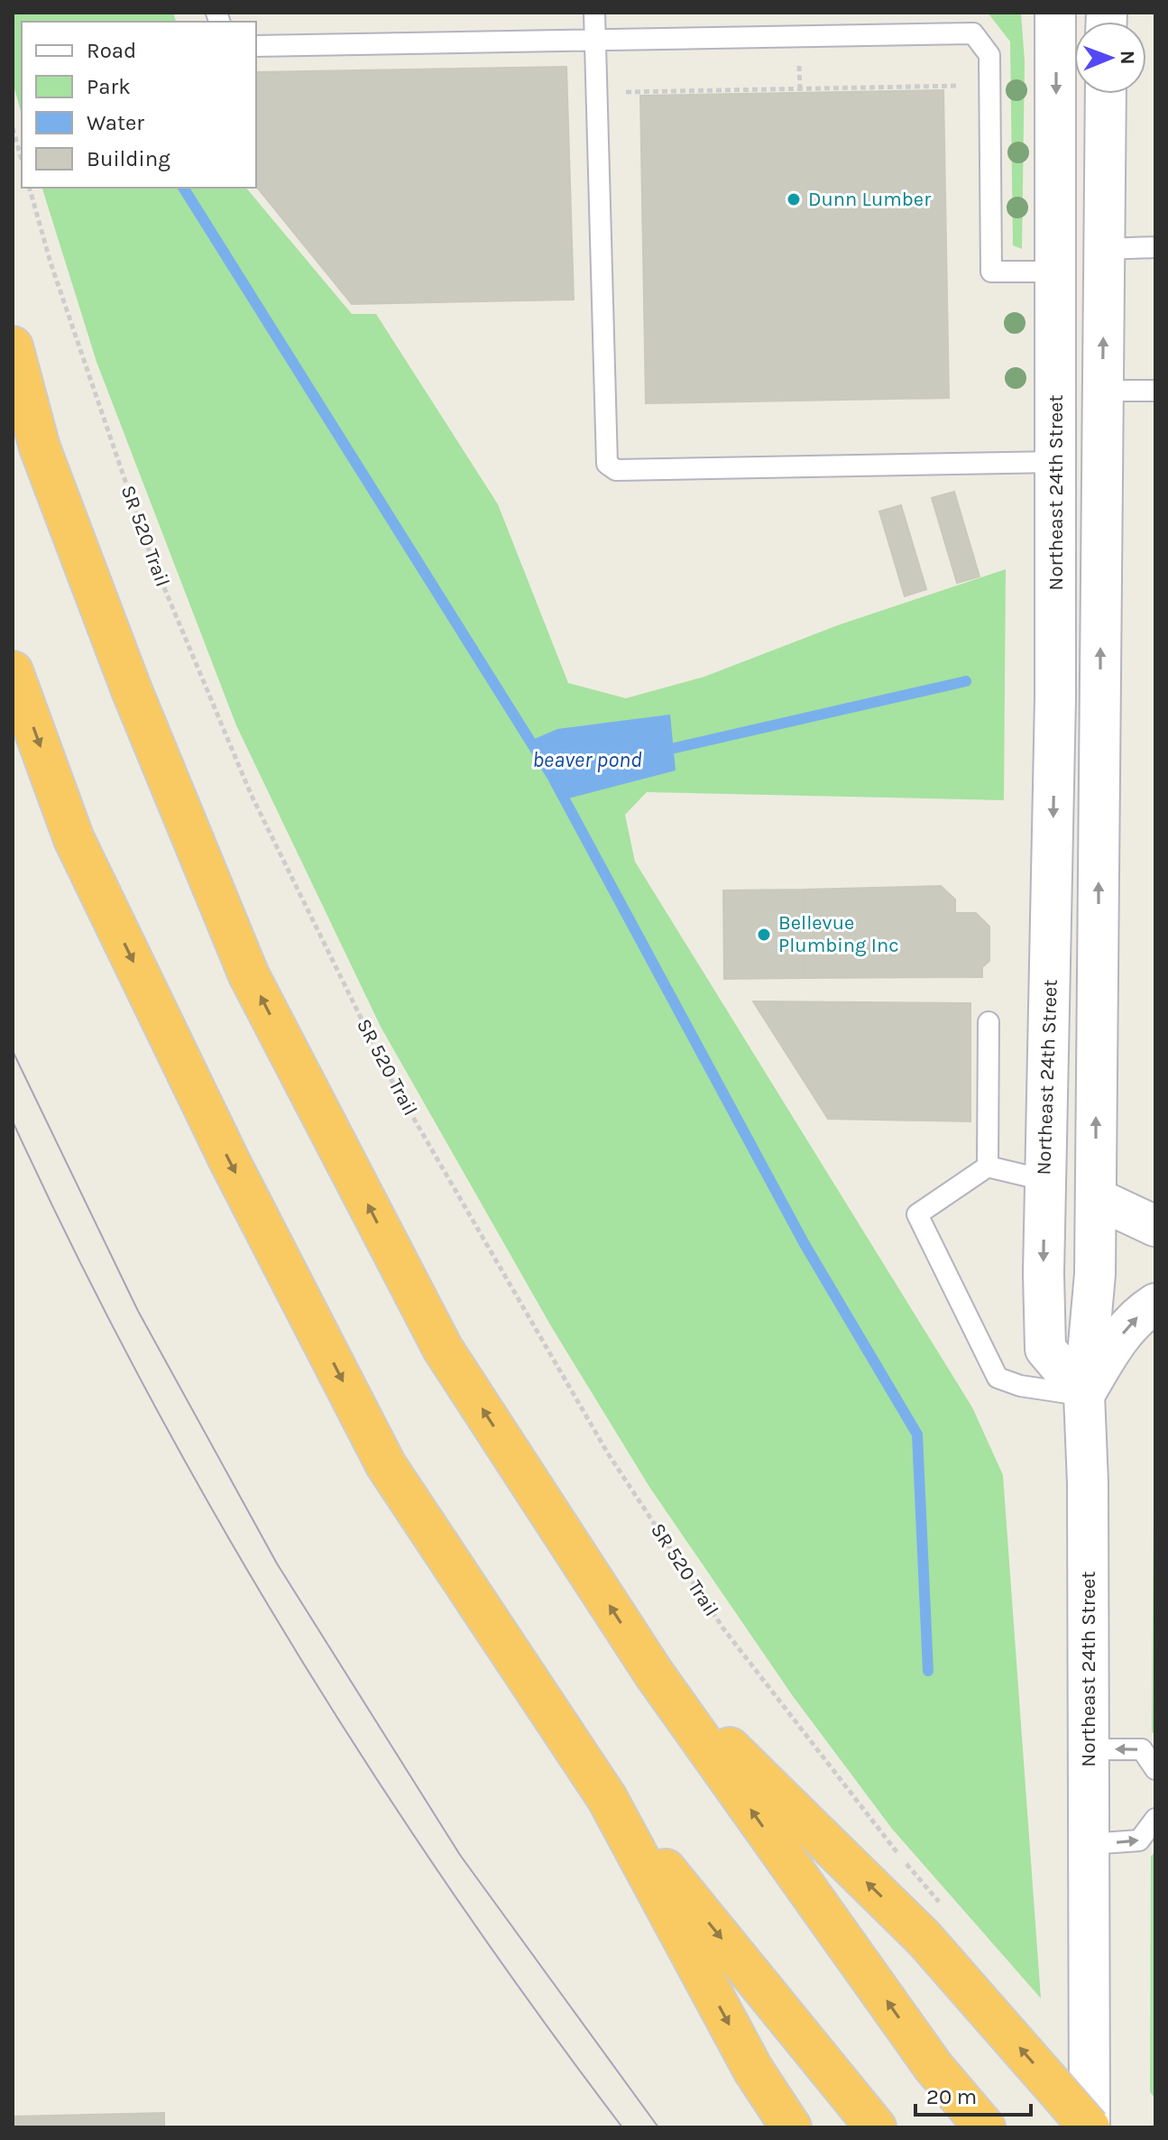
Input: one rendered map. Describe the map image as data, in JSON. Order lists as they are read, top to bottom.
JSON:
{
  "streets": {
    "main road": ["Northeast 24th Street"],
    "path": ["SR 520 Trail"]
  },
  "water": ["beaver pond"],
  "places": ["Dunn Lumber", "Bellevue Plumbing Inc"],
  "legend": [
    "Road",
    "Park",
    "Water",
    "Building"
  ],
  "scale_bar": "20 m",
  "north": "right"
}
